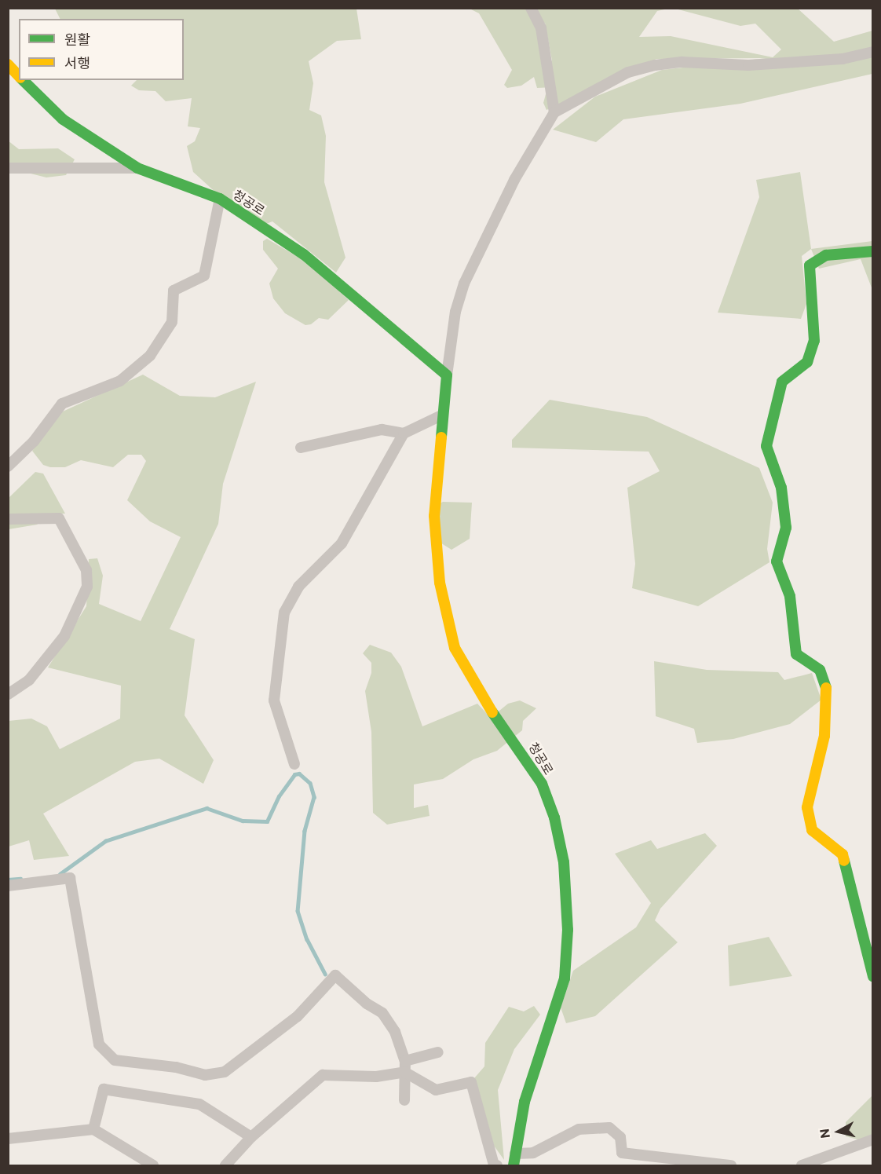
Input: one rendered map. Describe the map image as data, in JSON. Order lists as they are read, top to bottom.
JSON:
{
  "streets": {
    "street": ["청공로"]
  },
  "legend": ["원활", "서행"],
  "north": "left"
}
